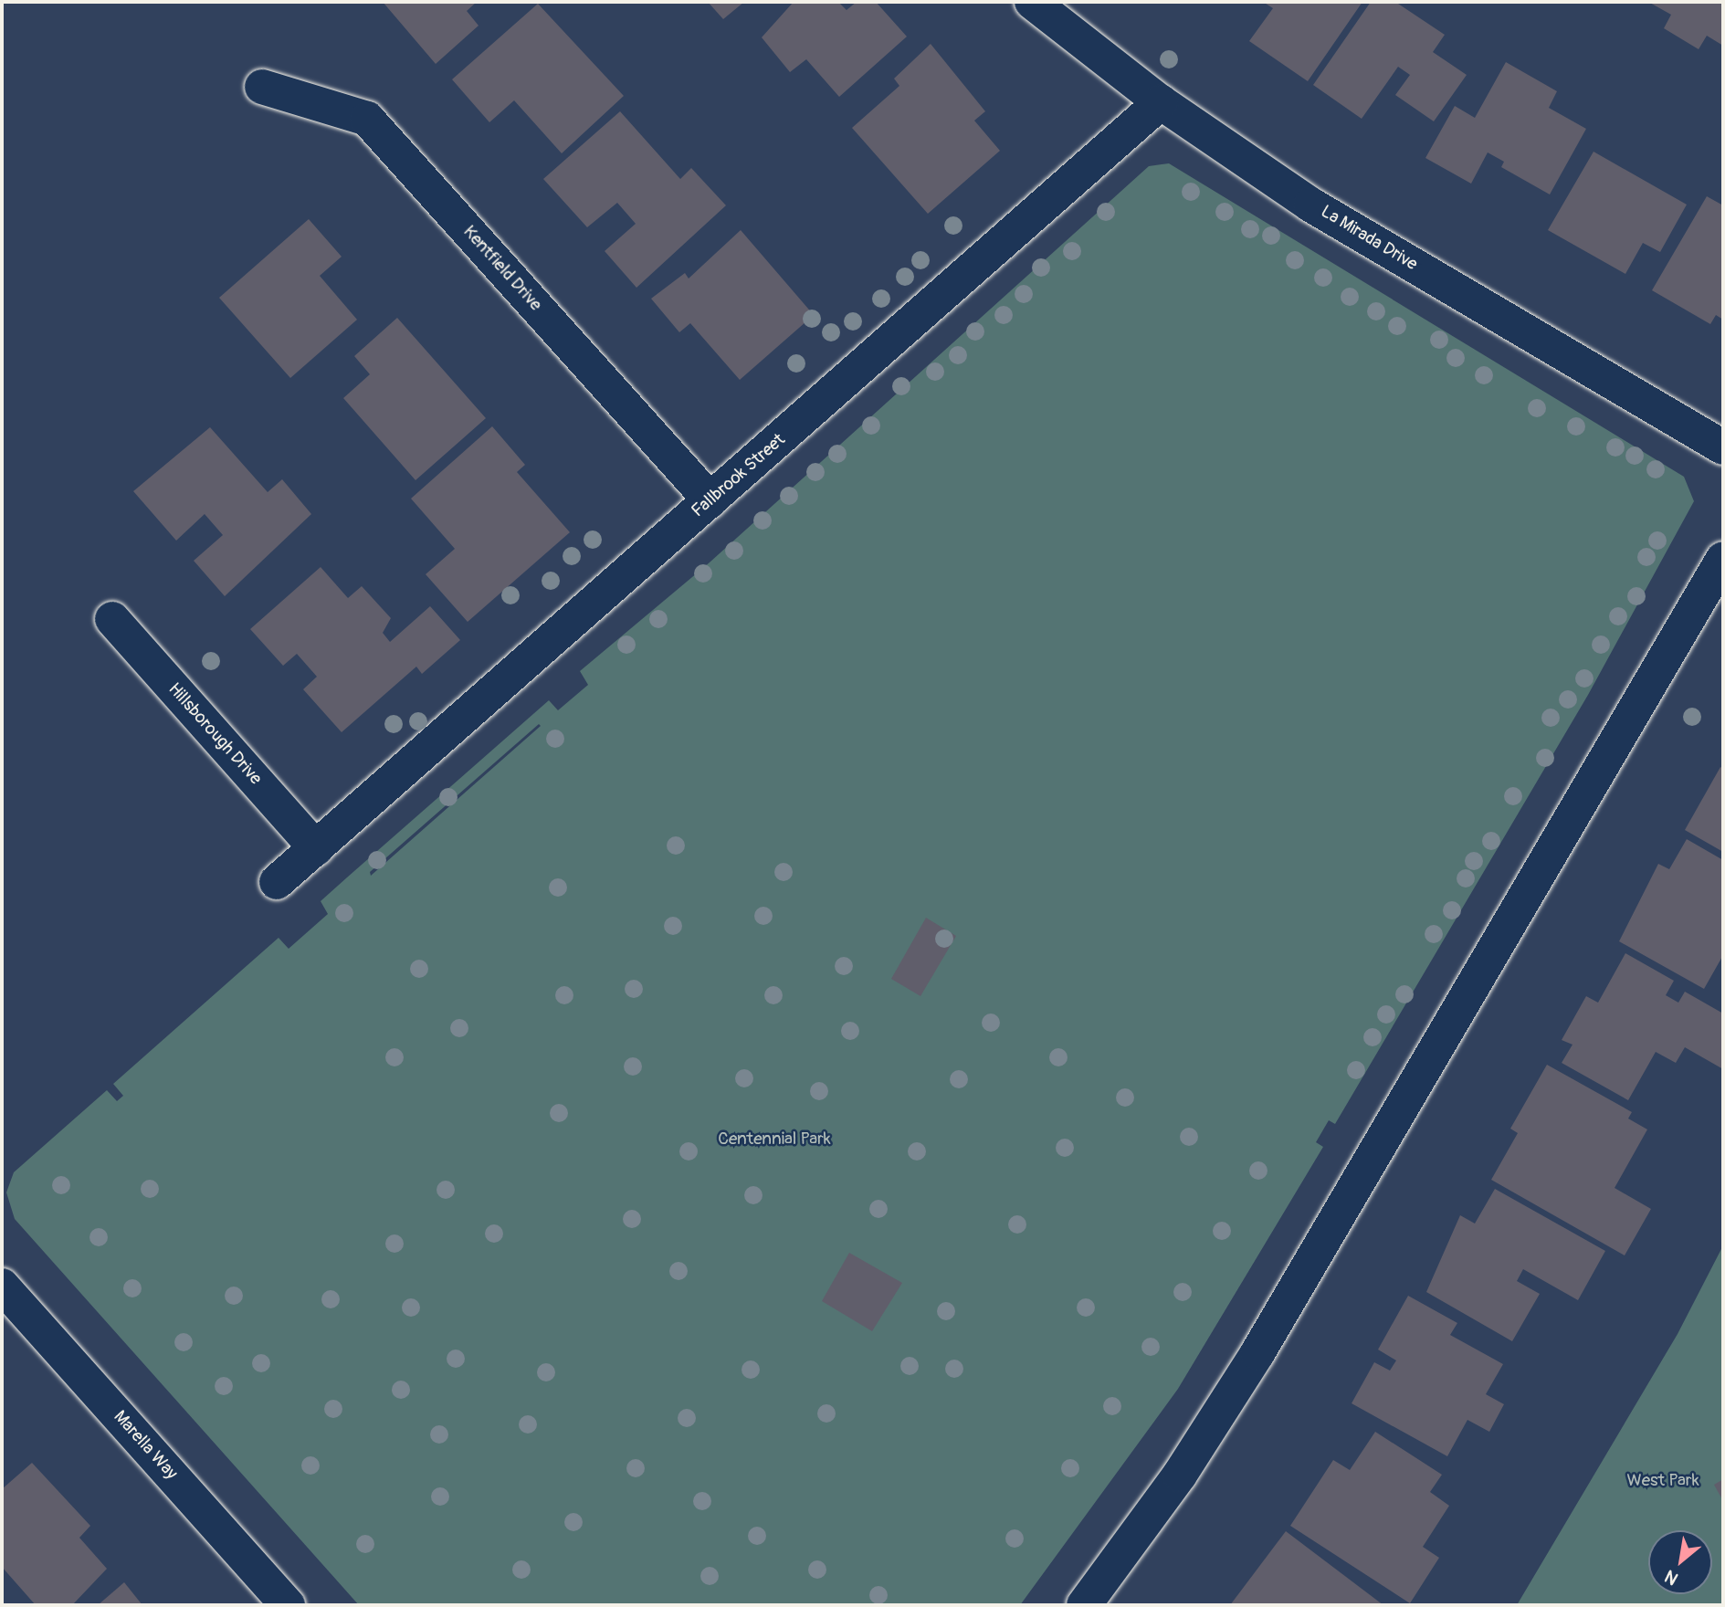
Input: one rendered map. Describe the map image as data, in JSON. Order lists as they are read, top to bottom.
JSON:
{
  "streets": {
    "street": [
      "La Mirada Drive",
      "Kentfield Drive",
      "Fallbrook Street",
      "Hillsborough Drive",
      "Marella Way"
    ]
  },
  "crossings": [
    ["La Mirada Drive", "Fallbrook Street"],
    ["Kentfield Drive", "Fallbrook Street"],
    ["Fallbrook Street", "Hillsborough Drive"]
  ],
  "parks": ["Centennial Park", "West Park"],
  "north": "bottom left"
}
